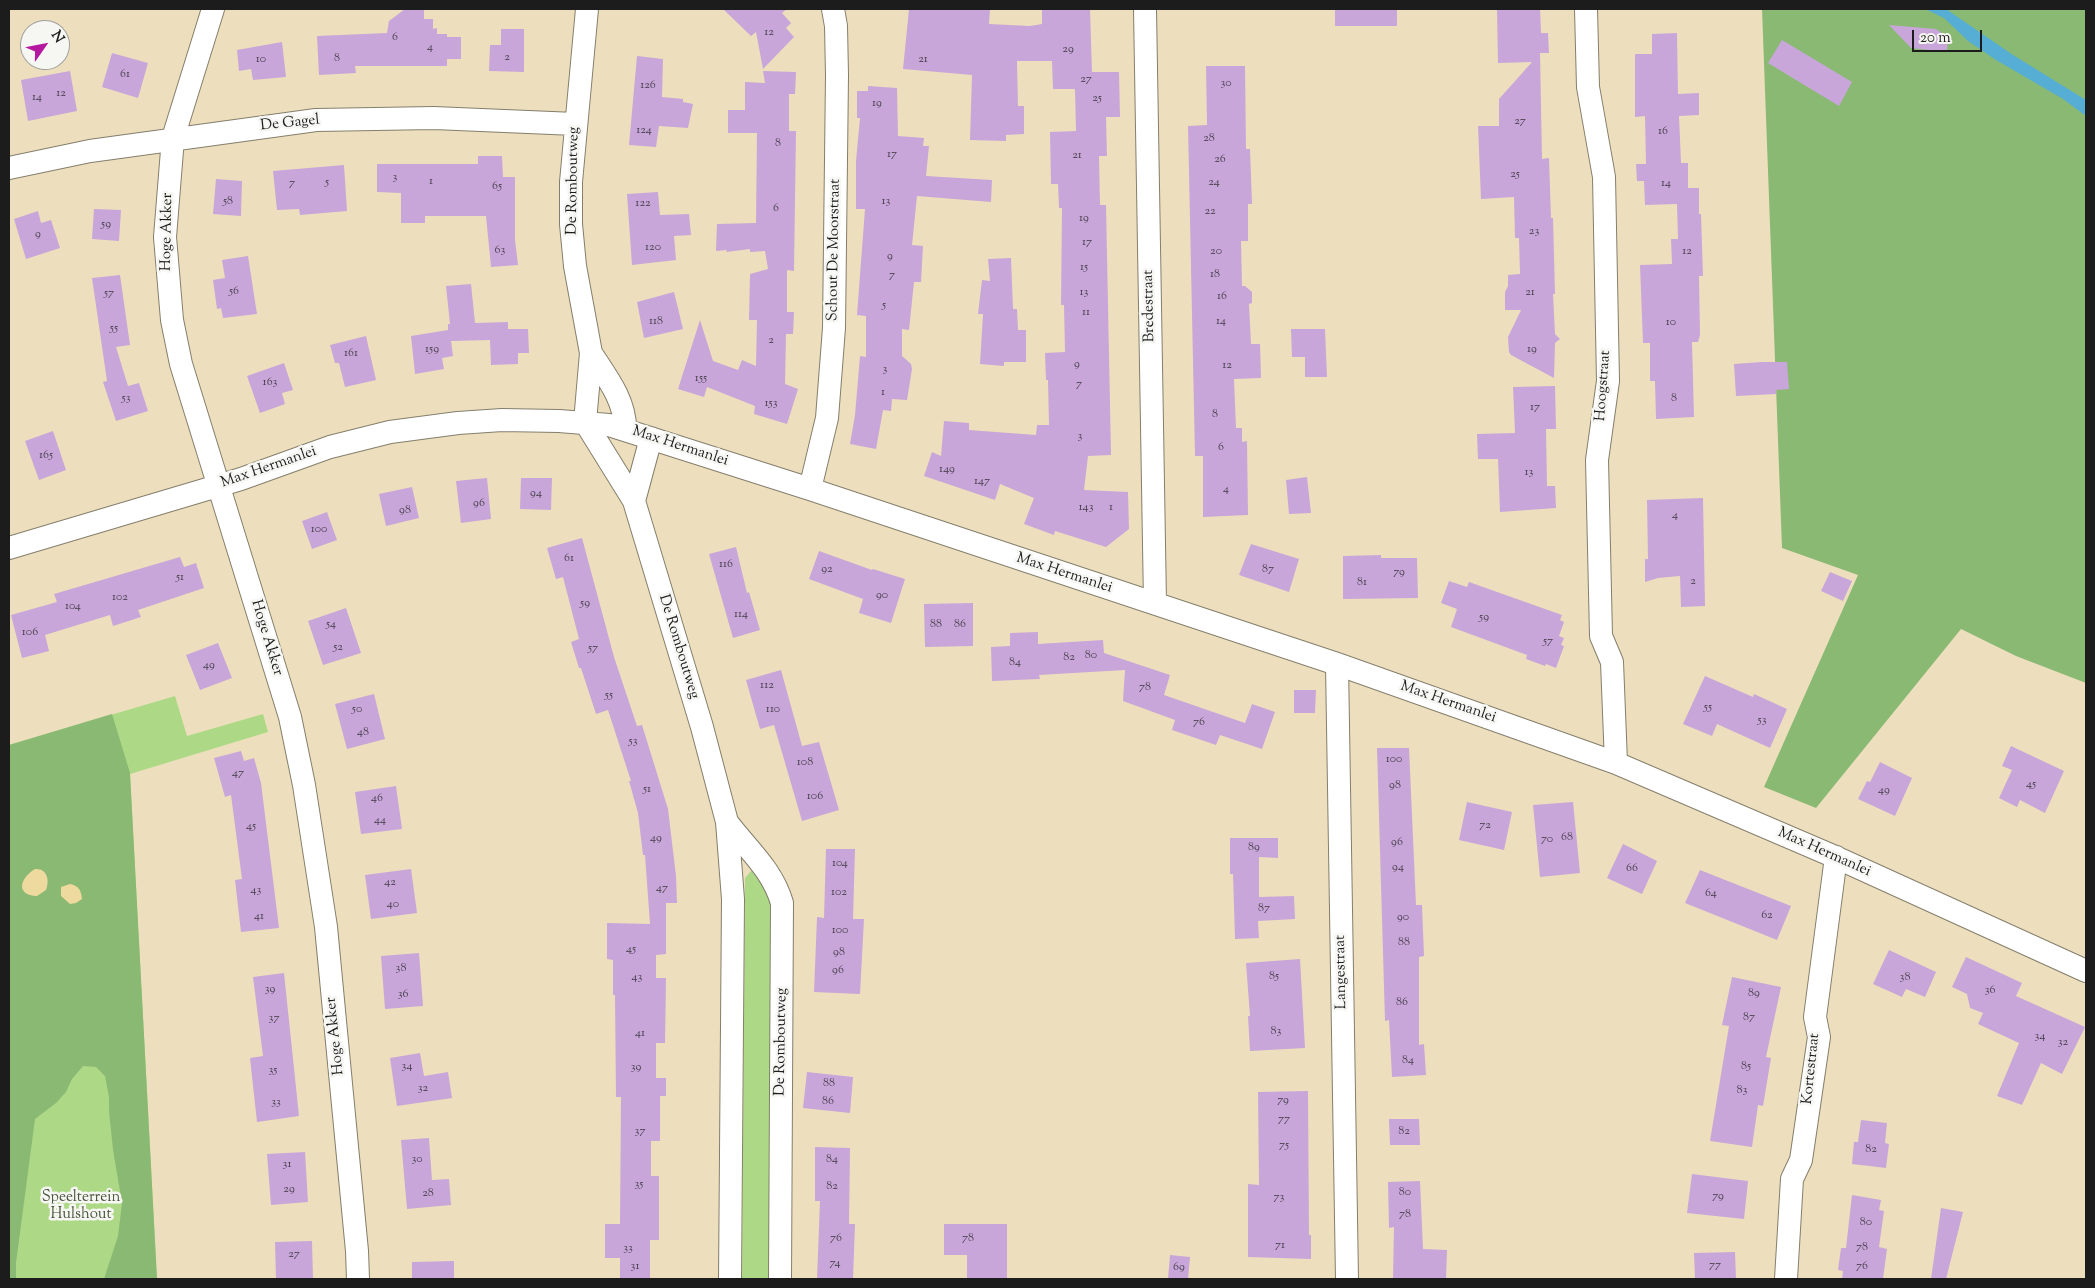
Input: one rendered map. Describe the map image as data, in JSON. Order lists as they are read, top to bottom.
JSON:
{
  "streets": {
    "street": [
      "De Gagel",
      "De Romboutweg",
      "Hoge Akker",
      "Schout De Moorstraat",
      "Bredestraat",
      "Hoogstraat",
      "Max Hermanlei",
      "Langestraat",
      "Kortestraat"
    ]
  },
  "crossings": [
    ["De Gagel", "De Romboutweg"],
    ["De Gagel", "Hoge Akker"],
    ["De Romboutweg", "Max Hermanlei"],
    ["Hoge Akker", "Max Hermanlei"],
    ["Schout De Moorstraat", "Max Hermanlei"],
    ["Bredestraat", "Max Hermanlei"],
    ["Hoogstraat", "Max Hermanlei"],
    ["Max Hermanlei", "Langestraat"],
    ["Max Hermanlei", "Kortestraat"]
  ],
  "parks": ["Speelterrein Hulshout"],
  "house_numbers": [
    "12",
    "6",
    "4",
    "29",
    "2",
    "8",
    "10",
    "21",
    "61",
    "27",
    "30",
    "126",
    "12",
    "14",
    "25",
    "19",
    "27",
    "124",
    "16",
    "28",
    "8",
    "17",
    "21",
    "26",
    "25",
    "3",
    "1",
    "5",
    "24",
    "7",
    "14",
    "65",
    "58",
    "13",
    "122",
    "6",
    "22",
    "19",
    "59",
    "23",
    "9",
    "17",
    "120",
    "63",
    "20",
    "12",
    "9",
    "15",
    "18",
    "7",
    "56",
    "13",
    "21",
    "57",
    "16",
    "5",
    "11",
    "118",
    "14",
    "10",
    "55",
    "2",
    "159",
    "19",
    "161",
    "9",
    "12",
    "3",
    "155",
    "163",
    "7",
    "1",
    "53",
    "8",
    "153",
    "17",
    "8",
    "3",
    "6",
    "165",
    "149",
    "13",
    "147",
    "4",
    "94",
    "96",
    "143",
    "1",
    "98",
    "4",
    "100",
    "61",
    "116",
    "92",
    "87",
    "79",
    "51",
    "2",
    "81",
    "90",
    "102",
    "59",
    "104",
    "114",
    "59",
    "54",
    "88",
    "86",
    "106",
    "57",
    "52",
    "57",
    "80",
    "82",
    "84",
    "49",
    "112",
    "78",
    "55",
    "55",
    "50",
    "110",
    "53",
    "76",
    "48",
    "53",
    "100",
    "108",
    "47",
    "45",
    "98",
    "51",
    "49",
    "106",
    "46",
    "44",
    "72",
    "45",
    "68",
    "49",
    "70",
    "96",
    "89",
    "104",
    "94",
    "66",
    "42",
    "47",
    "43",
    "102",
    "64",
    "40",
    "87",
    "62",
    "41",
    "90",
    "100",
    "88",
    "45",
    "98",
    "38",
    "96",
    "85",
    "43",
    "38",
    "39",
    "36",
    "89",
    "36",
    "86",
    "87",
    "37",
    "83",
    "41",
    "34",
    "32",
    "84",
    "34",
    "85",
    "39",
    "35",
    "88",
    "32",
    "83",
    "79",
    "86",
    "33",
    "77",
    "37",
    "82",
    "75",
    "82",
    "30",
    "84",
    "31",
    "35",
    "82",
    "29",
    "80",
    "28",
    "79",
    "73",
    "78",
    "80",
    "76",
    "78",
    "71",
    "78",
    "33",
    "27",
    "74",
    "77",
    "31",
    "76",
    "69"
  ],
  "scale_bar": "20 m",
  "north": "top right"
}
